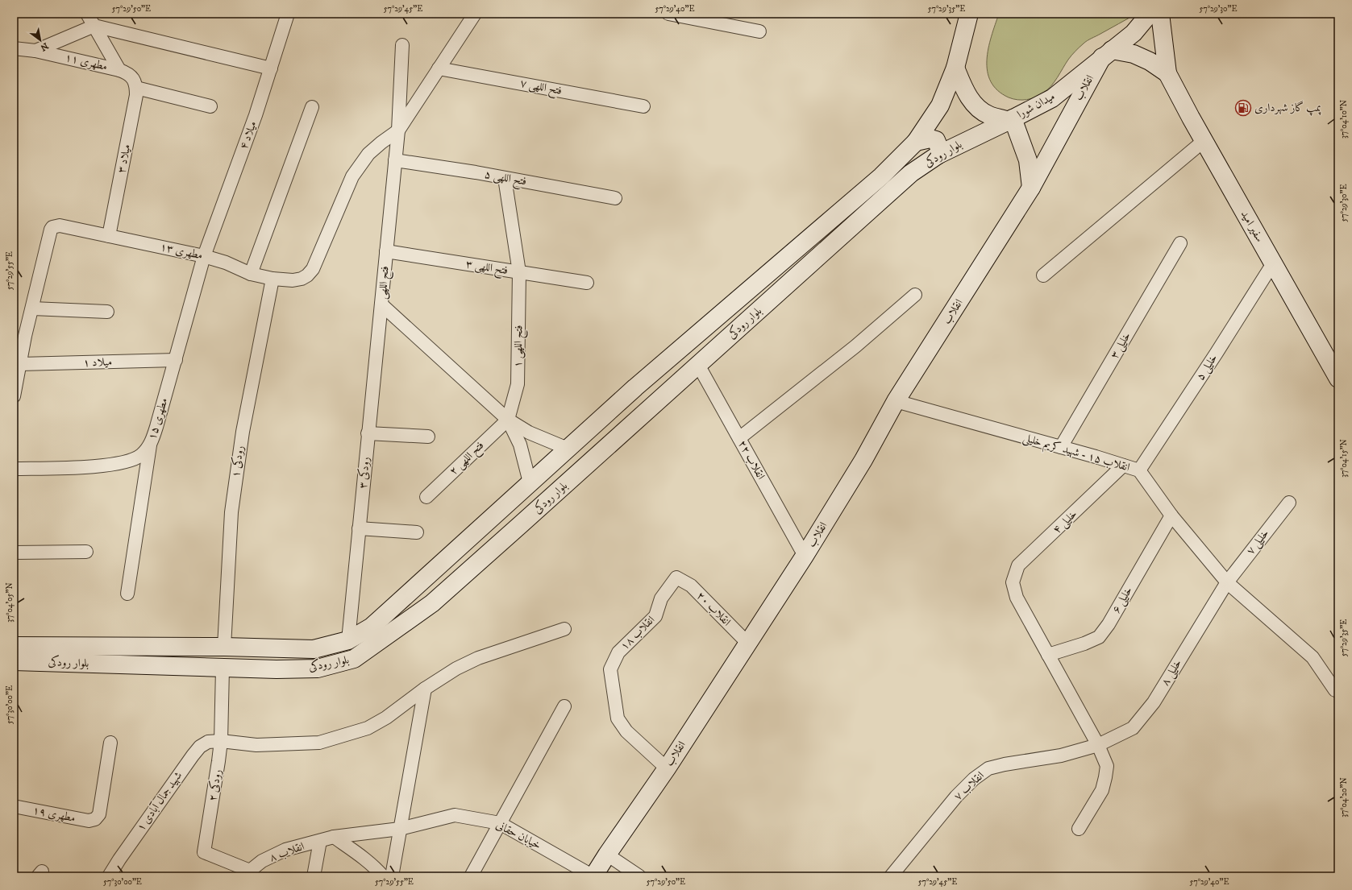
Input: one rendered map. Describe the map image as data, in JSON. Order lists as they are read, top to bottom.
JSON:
{
  "streets": {
    "main road": [
      "انقلاب",
      "میدان شورا",
      "بلوار رودکی",
      "سفیر امید"
    ],
    "street": [
      "مطهری ۱۱",
      "فتح اللهی ۷",
      "میلاد ۴",
      "میلاد ۳",
      "فتح اللهی ۵",
      "مطهری ۱۳",
      "فتح اللهی ۳",
      "فتح اللهی",
      "خلیلی ۳",
      "فتح اللهی ۱",
      "میلاد ۱",
      "خلیلی ۵",
      "مطهری ۱۵",
      "انقلاب ۱۵ - شهید کریم خلیلی",
      "فتح اللهی ۲",
      "انقلاب ۲۲",
      "رودکی ۱",
      "رودکی ۳",
      "خلیلی ۴",
      "خلیلی ۷",
      "خلیلی ۶",
      "انقلاب ۲۰",
      "انقلاب ۱۸",
      "خلیلی ۸",
      "رودکی ۲",
      "انقلاب ۷",
      "شهید جمال آبادی ۱",
      "مطهری ۱۹",
      "خیابان حقانی",
      "انقلاب ۸"
    ]
  },
  "crossings": [
    ["مطهری ۱۱", "میلاد ۳"],
    ["فتح اللهی ۷", "فتح اللهی"],
    ["انقلاب", "میدان شورا"],
    ["انقلاب", "سفیر امید"],
    ["انقلاب", "انقلاب ۱۵ - شهید کریم خلیلی"],
    ["انقلاب", "انقلاب ۲۲"],
    ["انقلاب", "انقلاب ۲۰"],
    ["انقلاب", "انقلاب ۱۸"],
    ["انقلاب", "خیابان حقانی"],
    ["میدان شورا", "بلوار رودکی"],
    ["میدان شورا", "سفیر امید"],
    ["میلاد ۴", "مطهری ۱۳"],
    ["میلاد ۴", "مطهری ۱۵"],
    ["بلوار رودکی", "انقلاب ۲۲"],
    ["بلوار رودکی", "رودکی ۱"],
    ["بلوار رودکی", "رودکی ۳"],
    ["بلوار رودکی", "رودکی ۲"],
    ["میلاد ۳", "مطهری ۱۳"],
    ["فتح اللهی ۵", "فتح اللهی"],
    ["فتح اللهی ۵", "فتح اللهی ۱"],
    ["سفیر امید", "خلیلی ۵"],
    ["مطهری ۱۳", "فتح اللهی"],
    ["مطهری ۱۳", "میلاد ۱"],
    ["مطهری ۱۳", "مطهری ۱۵"],
    ["مطهری ۱۳", "رودکی ۱"],
    ["فتح اللهی ۳", "فتح اللهی"],
    ["فتح اللهی ۳", "فتح اللهی ۱"],
    ["فتح اللهی", "فتح اللهی ۱"],
    ["فتح اللهی", "فتح اللهی ۲"],
    ["فتح اللهی", "رودکی ۳"],
    ["خلیلی ۳", "انقلاب ۱۵ - شهید کریم خلیلی"],
    ["فتح اللهی ۱", "فتح اللهی ۲"],
    ["میلاد ۱", "مطهری ۱۵"],
    ["خلیلی ۵", "انقلاب ۱۵ - شهید کریم خلیلی"],
    ["انقلاب ۱۵ - شهید کریم خلیلی", "خلیلی ۴"],
    ["انقلاب ۱۵ - شهید کریم خلیلی", "خلیلی ۷"],
    ["انقلاب ۱۵ - شهید کریم خلیلی", "خلیلی ۶"],
    ["انقلاب ۱۵ - شهید کریم خلیلی", "خلیلی ۸"],
    ["خلیلی ۴", "خلیلی ۶"],
    ["خلیلی ۷", "خلیلی ۸"],
    ["انقلاب ۲۰", "انقلاب ۱۸"],
    ["خلیلی ۸", "انقلاب ۷"],
    ["رودکی ۲", "شهید جمال آبادی ۱"],
    ["رودکی ۲", "انقلاب ۸"],
    ["خیابان حقانی", "انقلاب ۸"]
  ],
  "places": {
    "fuel station": ["پمپ گاز شهرداری"]
  },
  "north": "bottom right",
  "coordinates": [
    "57°29'50\"E",
    "57°29'45\"E",
    "57°29'40\"E",
    "57°29'35\"E",
    "57°29'30\"E",
    "37°04'10\"N",
    "57°29'55\"E",
    "37°04'15\"N",
    "37°04'05\"N",
    "57°30'00\"E",
    "37°04'20\"N"
  ]
}
